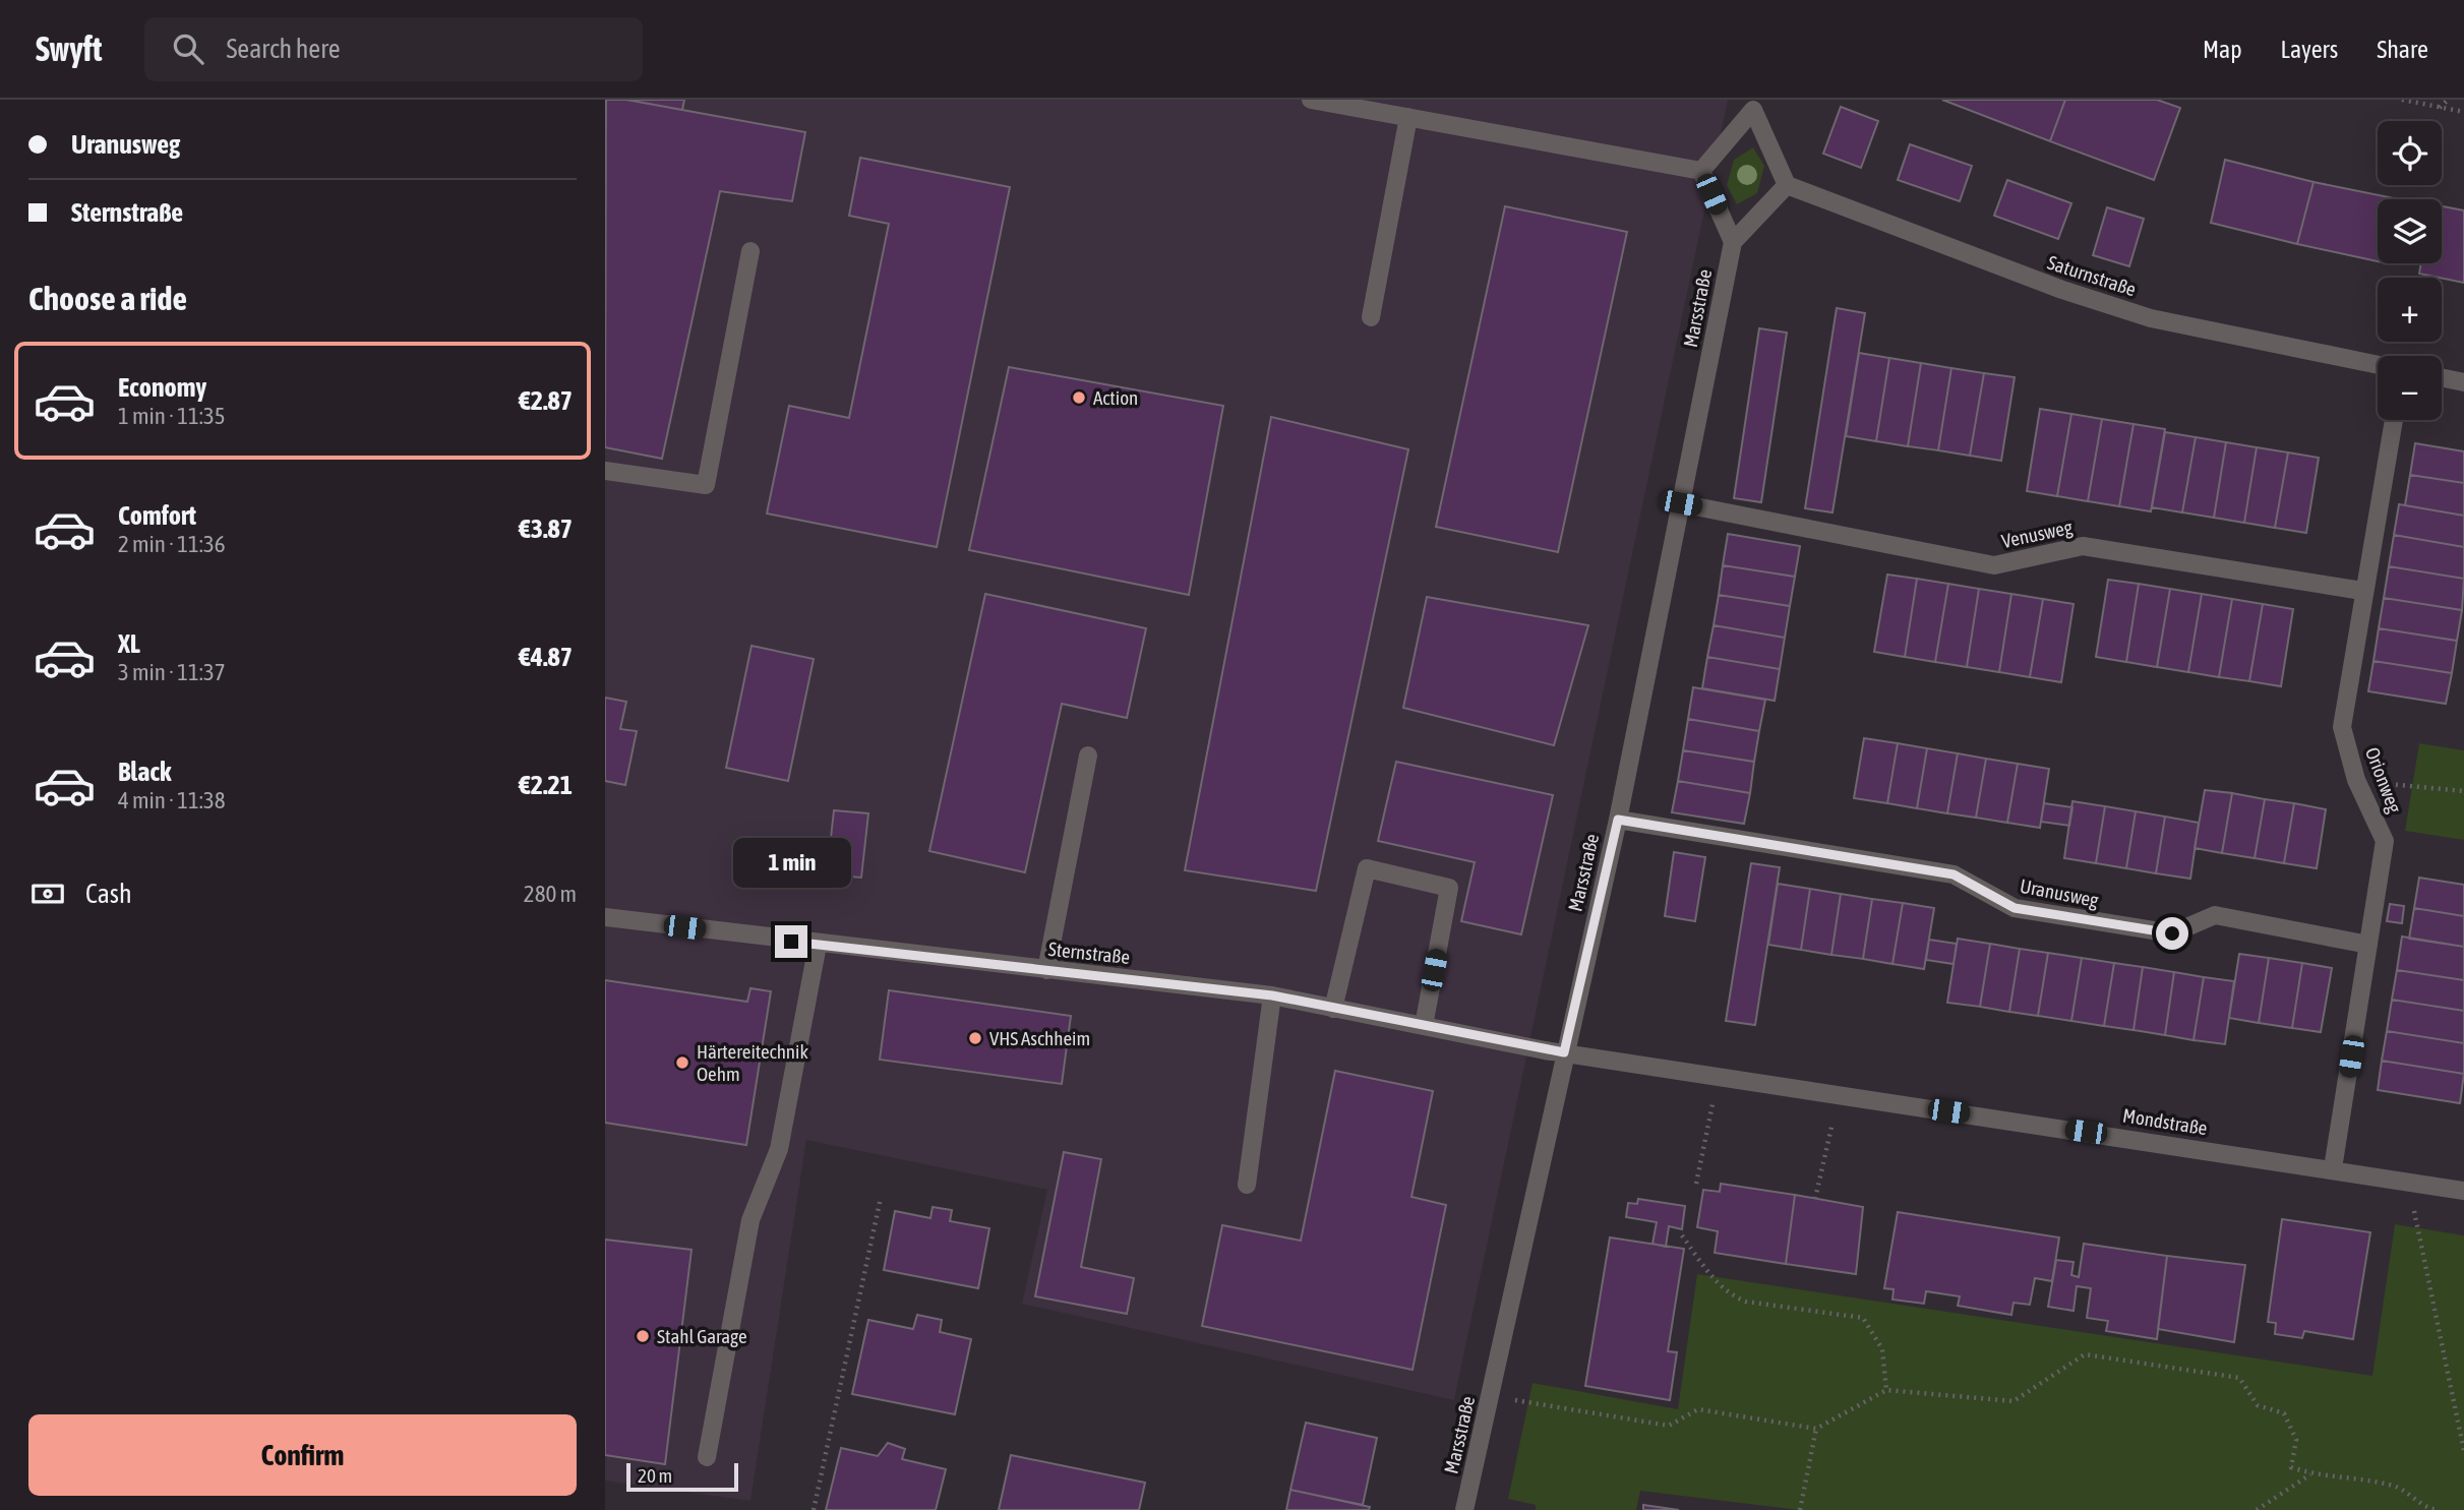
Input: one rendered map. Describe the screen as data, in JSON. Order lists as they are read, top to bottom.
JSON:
{
  "streets": {
    "street": [
      "Saturnstraße",
      "Marsstraße",
      "Venusweg",
      "Orionweg",
      "Uranusweg",
      "Sternstraße",
      "Mondstraße"
    ]
  },
  "crossings": [
    ["Marsstraße", "Venusweg"],
    ["Marsstraße", "Uranusweg"],
    ["Marsstraße", "Sternstraße"],
    ["Marsstraße", "Mondstraße"],
    ["Venusweg", "Orionweg"],
    ["Orionweg", "Uranusweg"],
    ["Orionweg", "Mondstraße"],
    ["Sternstraße", "Mondstraße"]
  ],
  "places": [
    "Action",
    "VHS Aschheim",
    "Härtereitechnik Oehm",
    "Stahl Garage"
  ],
  "scale_bar": "20 m",
  "page": {
    "header": "Swyft",
    "search": "Search here",
    "nav": ["Map", "Layers", "Share"],
    "banner": ["Uranusweg", "Sternstraße"],
    "map_buttons": ["+", "−"],
    "heading": "Choose a ride",
    "list": [
      {
        "name": "Economy",
        "note": "1 min · 11:35",
        "value": "€2.87"
      },
      {
        "name": "Comfort",
        "note": "2 min · 11:36",
        "value": "€3.87"
      },
      {
        "name": "XL",
        "note": "3 min · 11:37",
        "value": "€4.87"
      },
      {
        "name": "Black",
        "note": "4 min · 11:38",
        "value": "€2.21"
      }
    ],
    "bubble": "1 min",
    "pay": ["Cash", "280 m"],
    "buttons": "Confirm",
    "scale": "20 m"
  }
}
